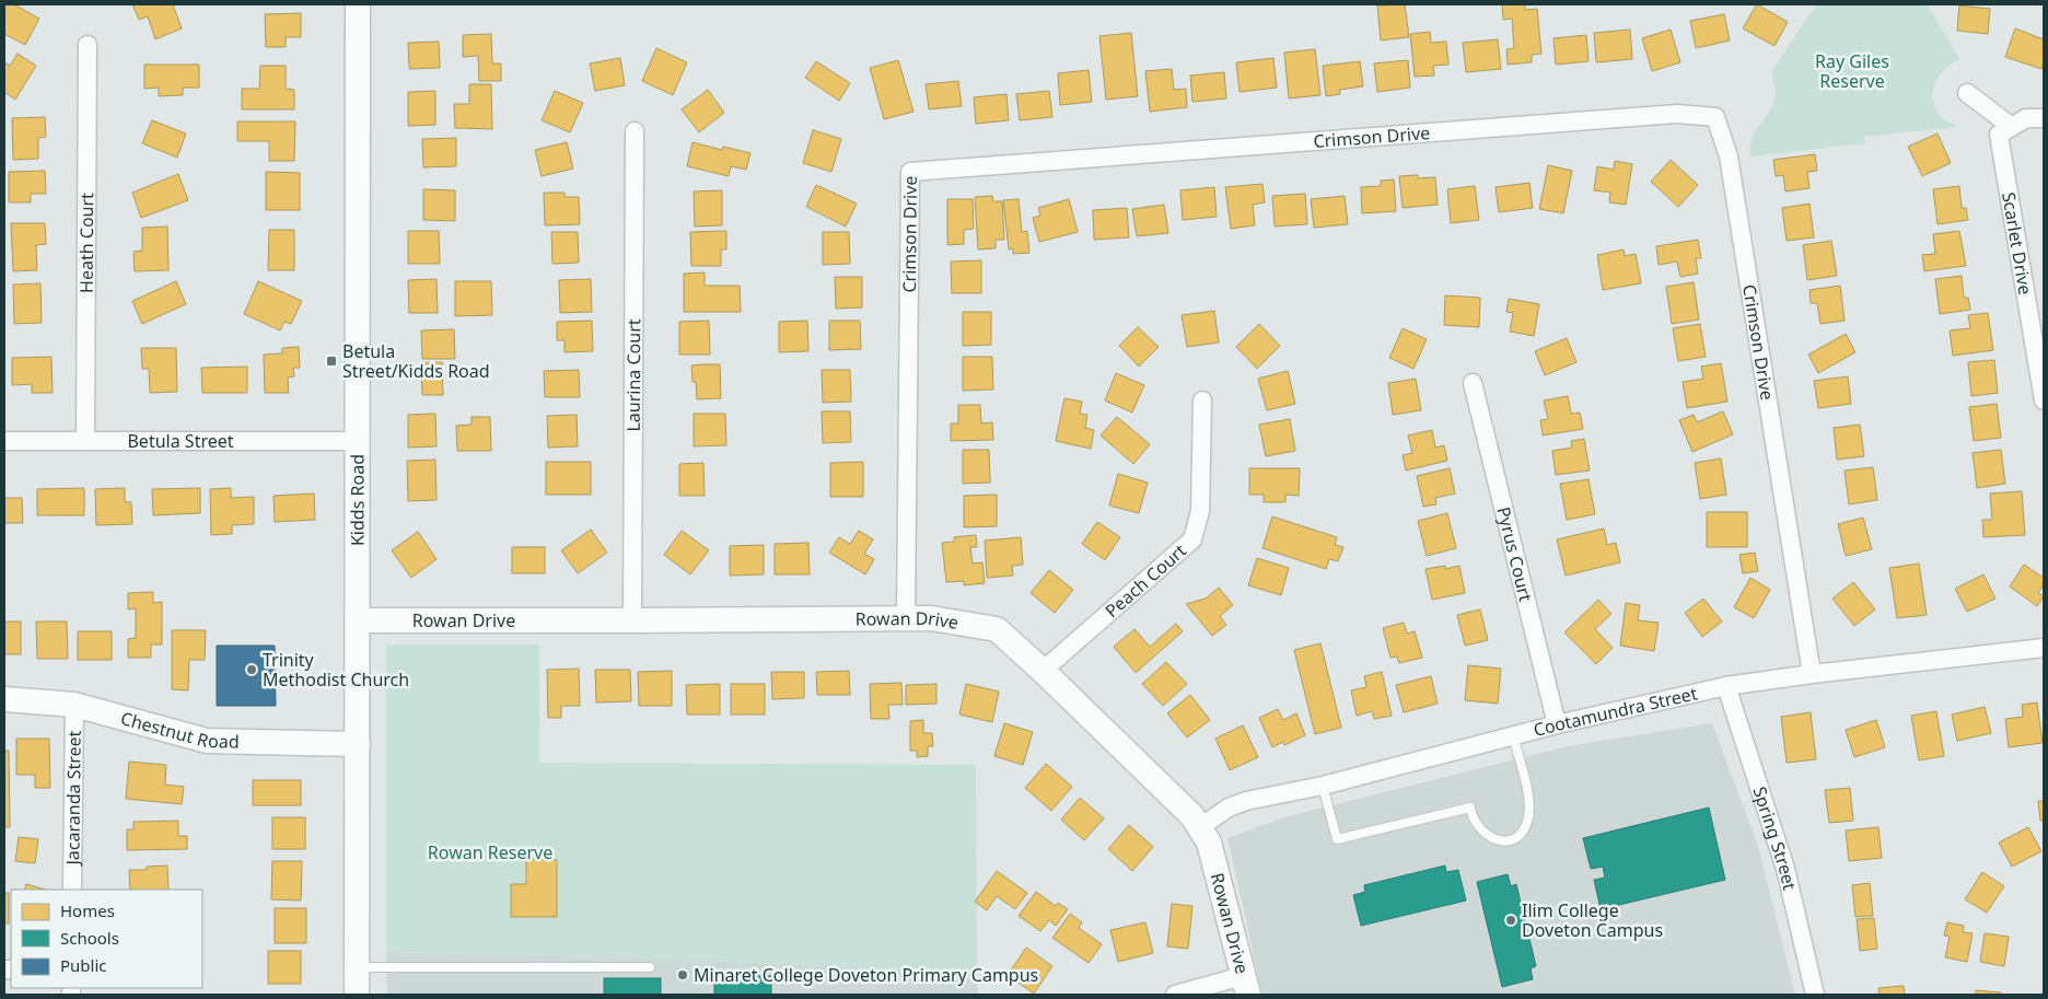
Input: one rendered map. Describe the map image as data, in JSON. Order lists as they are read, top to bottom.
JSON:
{
  "streets": {
    "street": [
      "Crimson Drive",
      "Heath Court",
      "Scarlet Drive",
      "Laurina Court",
      "Betula Street",
      "Kidds Road",
      "Pyrus Court",
      "Peach Court",
      "Rowan Drive",
      "Cootamundra Street",
      "Chestnut Road",
      "Jacaranda Street",
      "Spring Street"
    ]
  },
  "crossings": [
    ["Crimson Drive", "Rowan Drive"],
    ["Crimson Drive", "Cootamundra Street"],
    ["Heath Court", "Betula Street"],
    ["Laurina Court", "Rowan Drive"],
    ["Betula Street", "Kidds Road"],
    ["Kidds Road", "Rowan Drive"],
    ["Kidds Road", "Chestnut Road"],
    ["Pyrus Court", "Cootamundra Street"],
    ["Peach Court", "Rowan Drive"],
    ["Rowan Drive", "Cootamundra Street"],
    ["Cootamundra Street", "Spring Street"],
    ["Chestnut Road", "Jacaranda Street"]
  ],
  "parks": ["Ray Giles Reserve", "Rowan Reserve"],
  "places": {
    "transit": ["Betula Street/Kidds Road"],
    "other": ["Trinity Methodist Church", "Ilim College Doveton Campus", "Minaret College Doveton Primary Campus"]
  },
  "legend": ["Homes", "Schools", "Public"]
}
